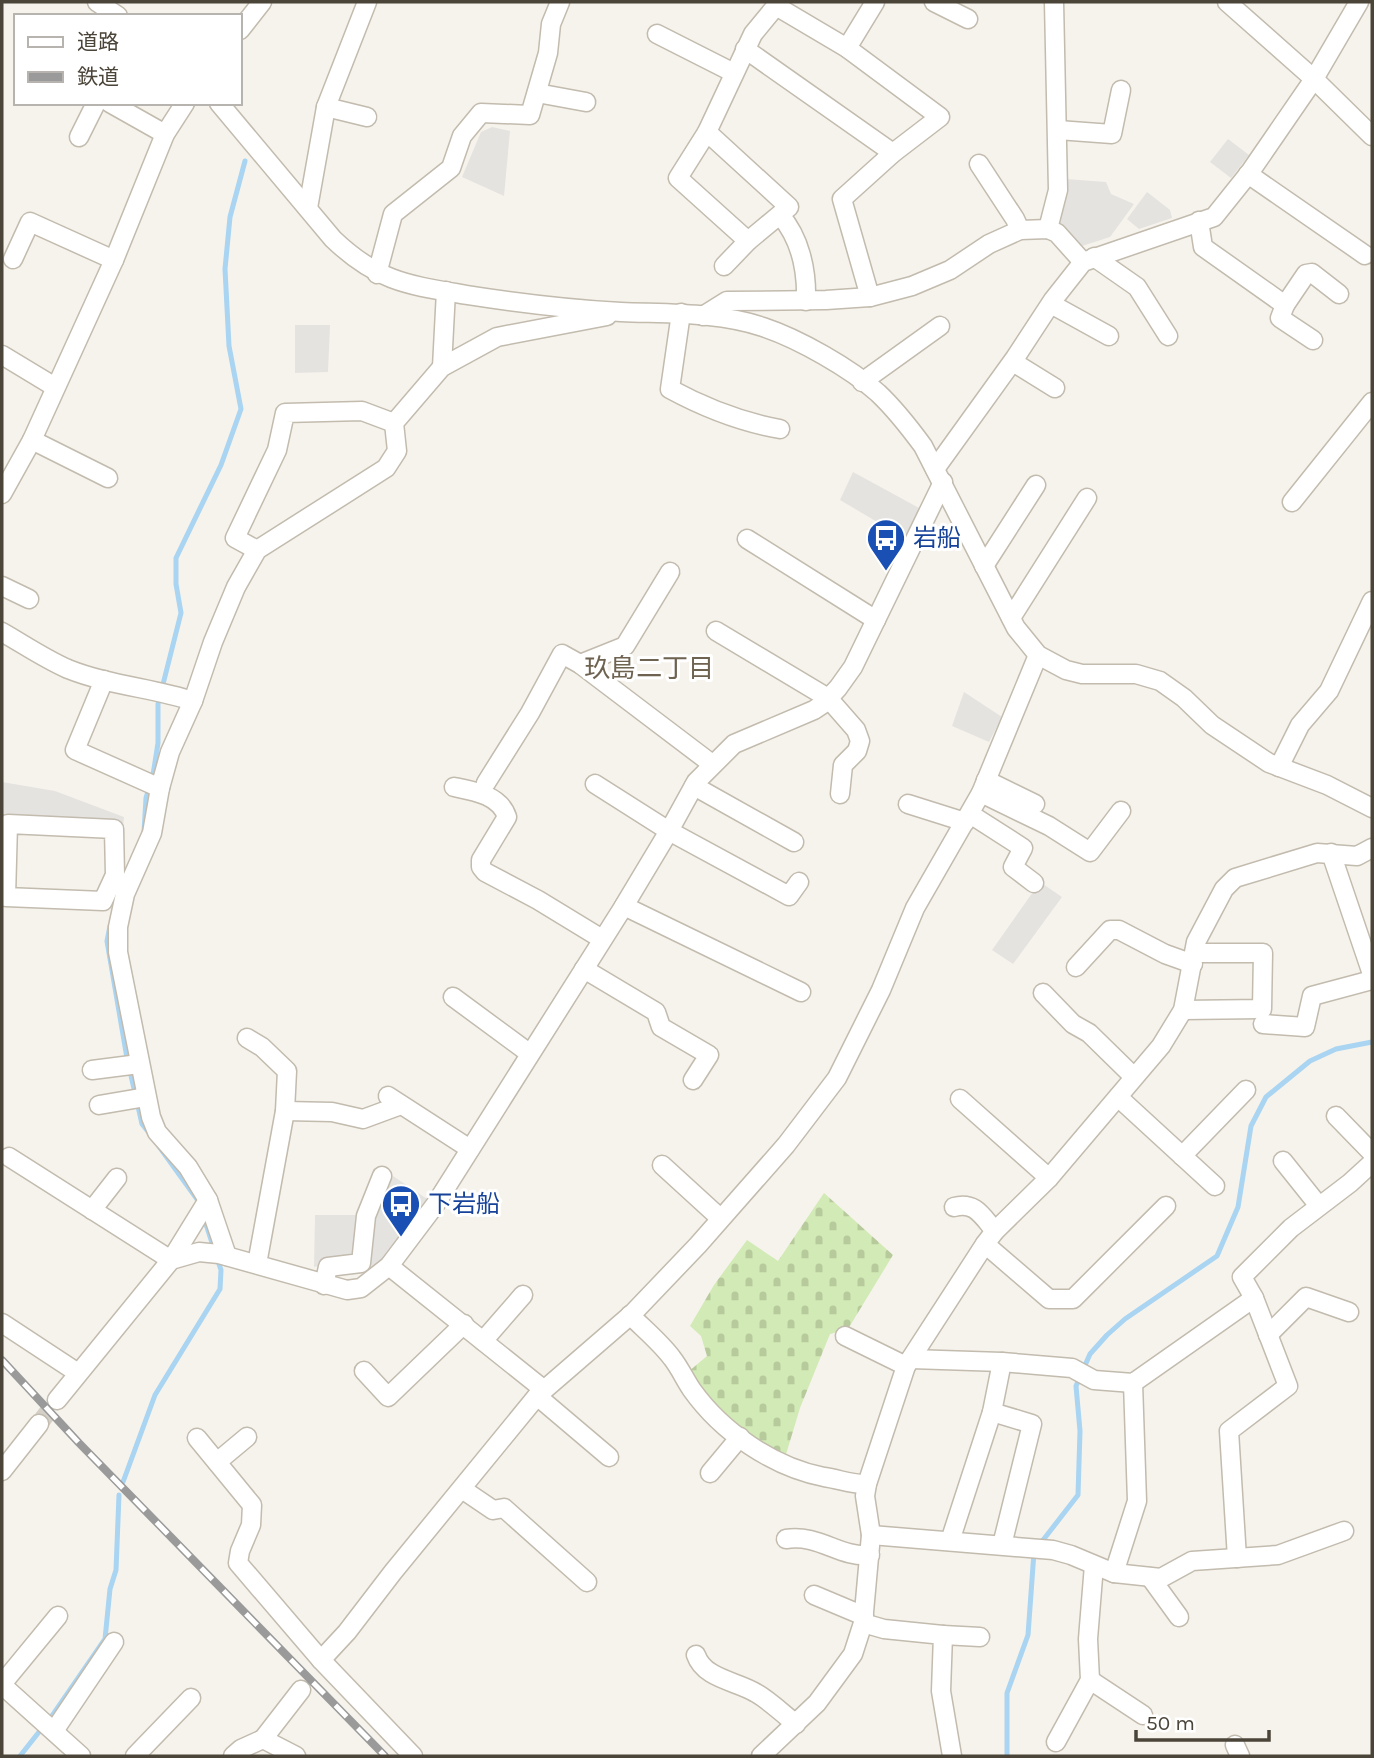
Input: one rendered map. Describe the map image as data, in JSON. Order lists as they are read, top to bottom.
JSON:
{
  "districts": ["玖島二丁目"],
  "places": {
    "bus stop": ["岩船", "下岩船"]
  },
  "legend": ["道路", "鉄道"],
  "scale_bar": "50 m"
}
